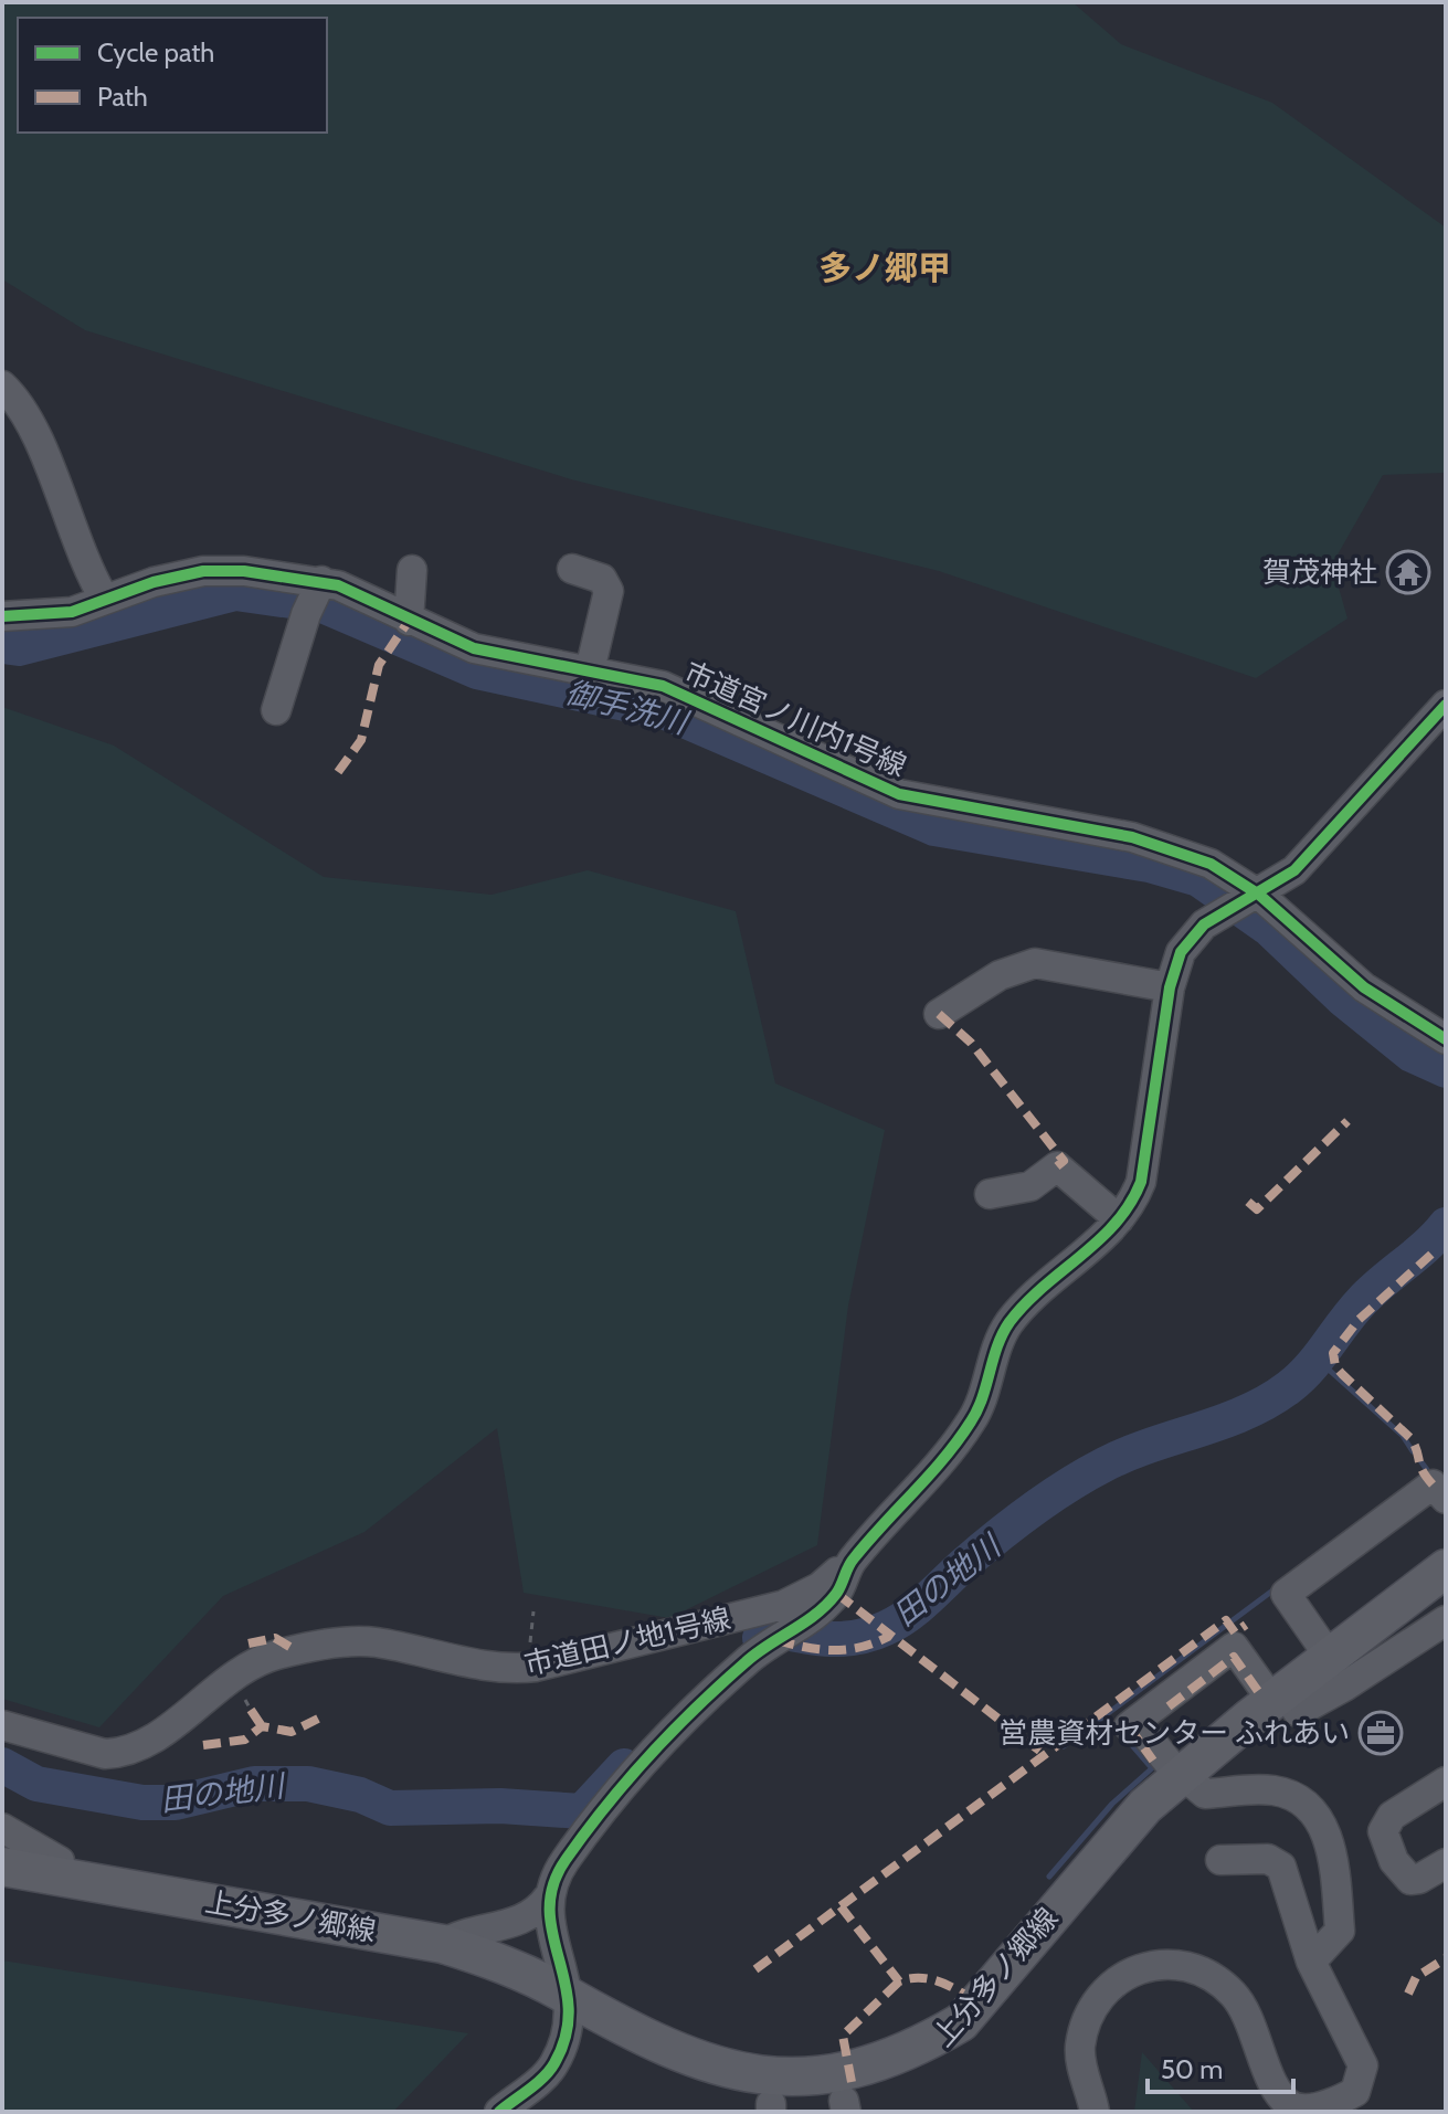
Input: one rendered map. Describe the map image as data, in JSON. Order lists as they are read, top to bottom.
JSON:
{
  "streets": {
    "main road": ["上分多ノ郷線"],
    "street": ["市道宮ノ川内1号線", "市道田ノ地1号線"]
  },
  "districts": ["多ノ郷甲"],
  "water": ["御手洗川", "田の地川"],
  "places": {
    "temple": ["賀茂神社"],
    "office": ["営農資材センター ふれあい"]
  },
  "legend": ["Cycle path", "Path"],
  "scale_bar": "50 m"
}
